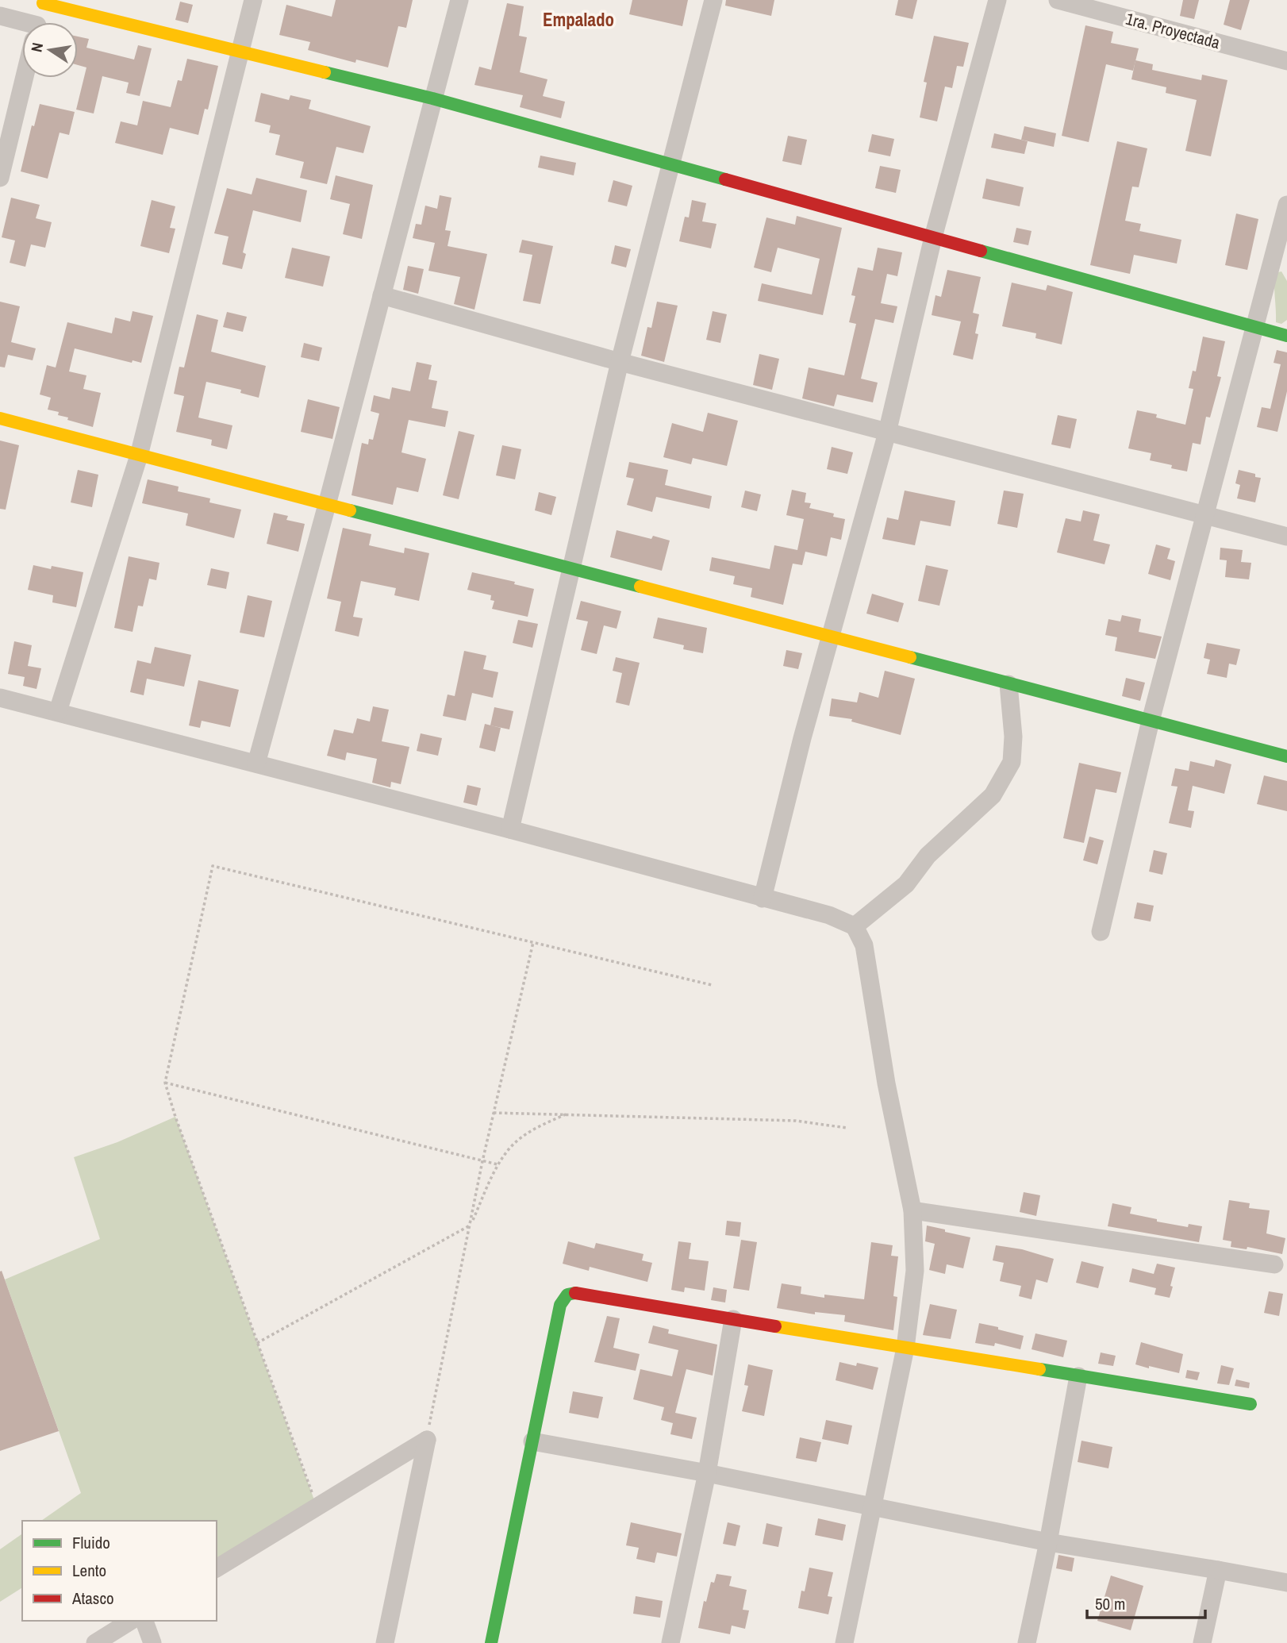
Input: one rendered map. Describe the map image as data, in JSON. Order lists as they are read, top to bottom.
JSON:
{
  "streets": {
    "street": ["1ra. Proyectada"]
  },
  "districts": ["Empalado"],
  "legend": ["Fluido", "Lento", "Atasco"],
  "scale_bar": "50 m",
  "north": "left"
}
